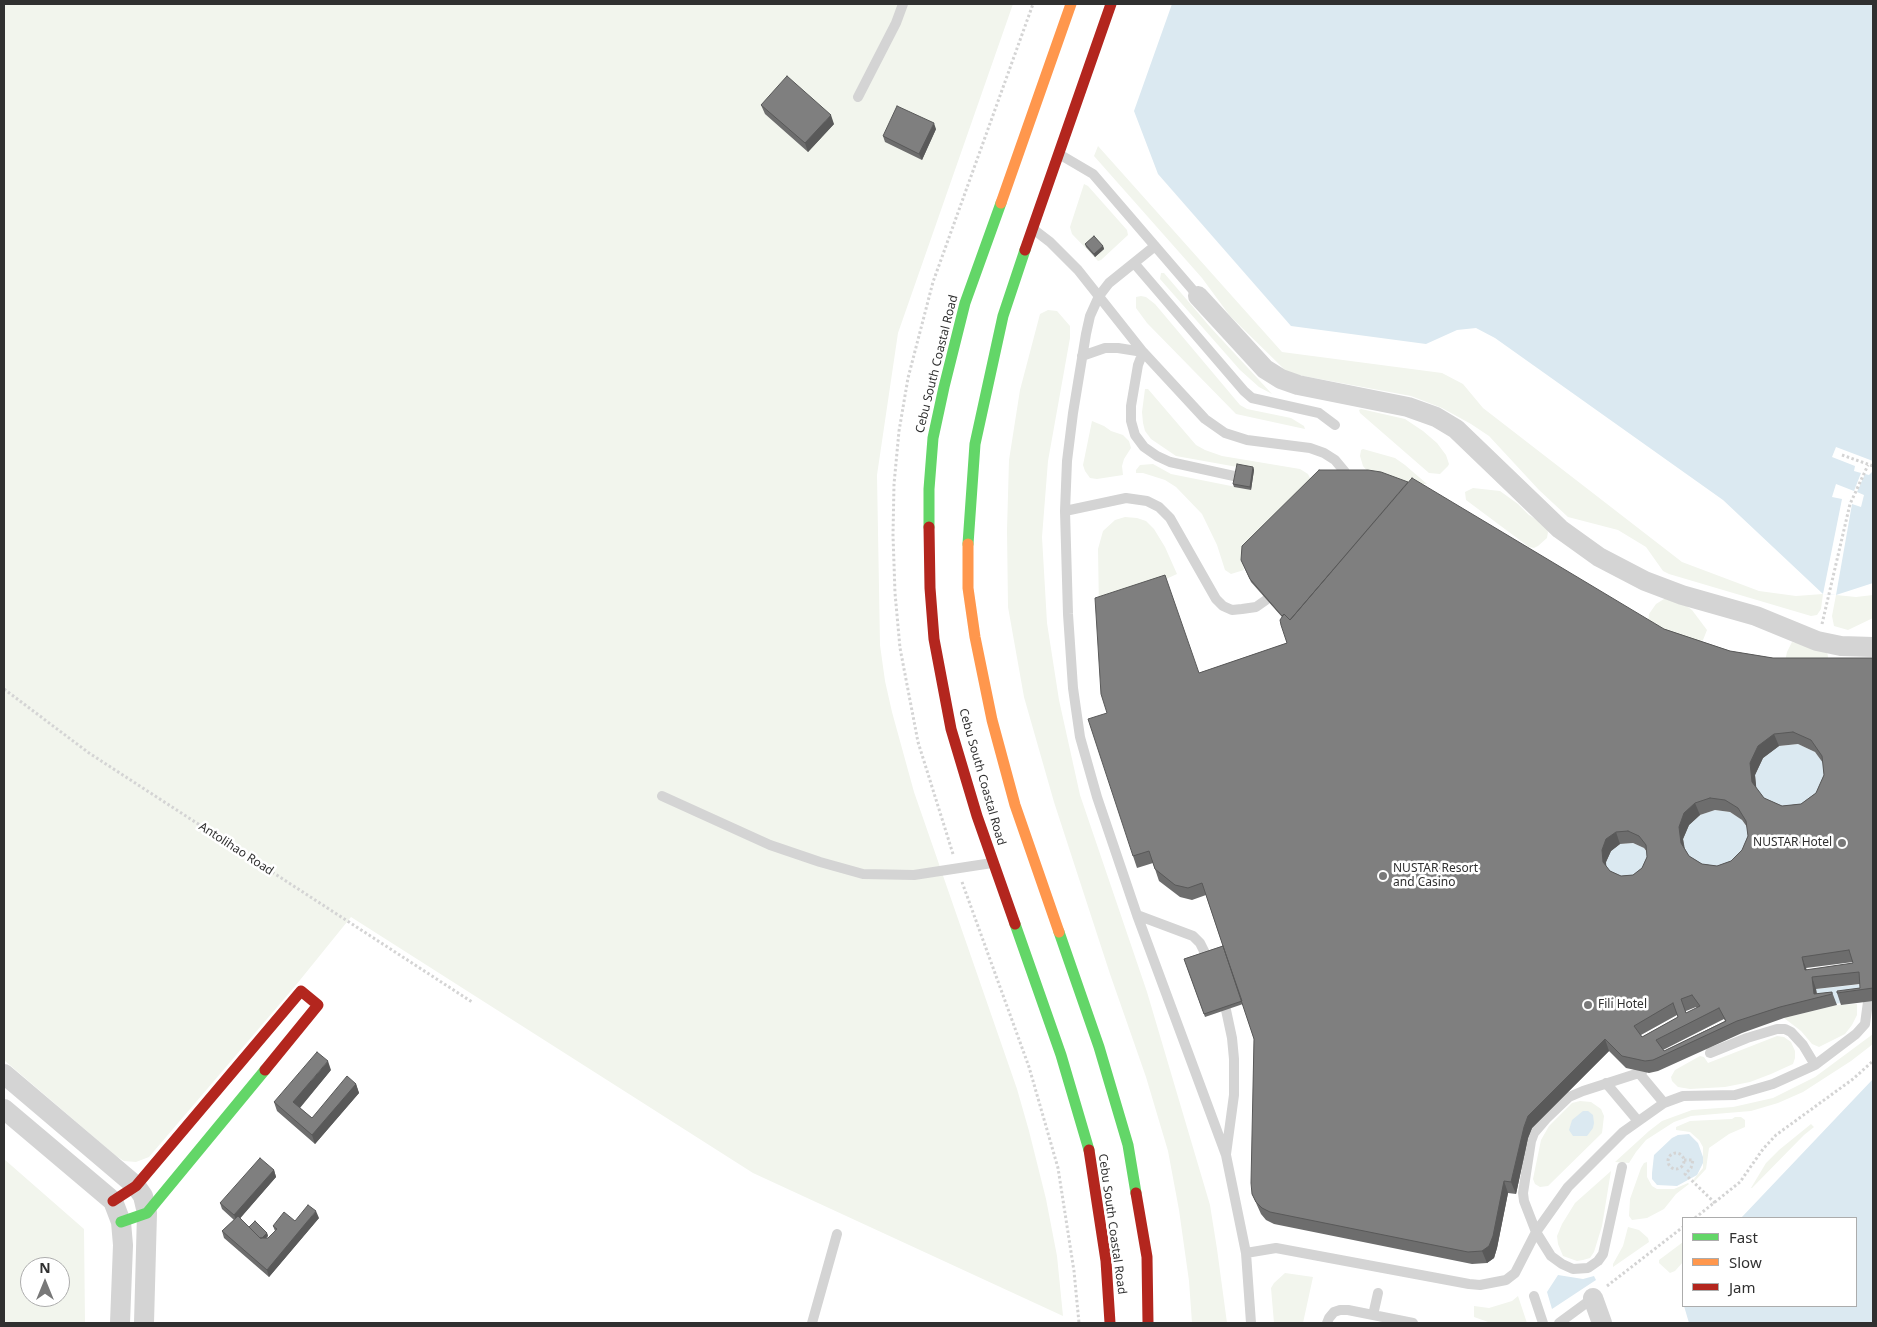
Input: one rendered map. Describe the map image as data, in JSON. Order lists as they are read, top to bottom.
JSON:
{
  "streets": {
    "main road": ["Cebu South Coastal Road"],
    "path": ["Antolihao Road"]
  },
  "places": ["NUSTAR Hotel", "NUSTAR Resort and Casino", "Fili Hotel"],
  "legend": ["Fast", "Slow", "Jam"],
  "north": "top"
}
